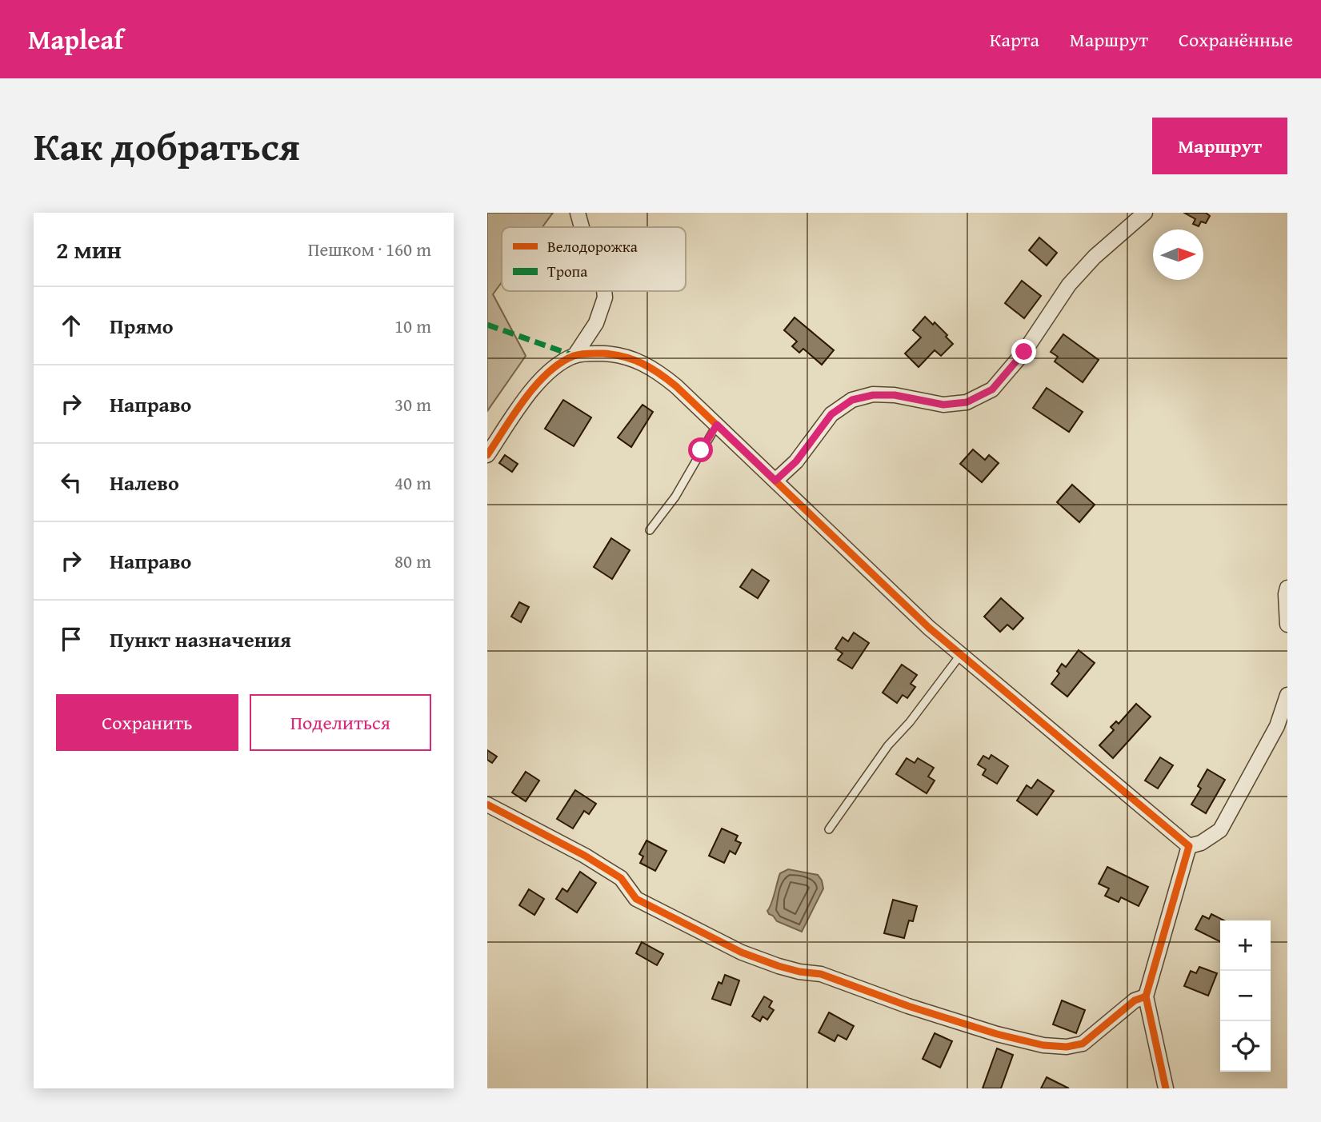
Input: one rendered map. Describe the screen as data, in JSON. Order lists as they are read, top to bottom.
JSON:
{
  "legend": ["Велодорожка", "Тропа"],
  "north": "right",
  "page": {
    "header": "Mapleaf",
    "nav": ["Карта", "Маршрут", "Сохранённые"],
    "title": "Как добраться",
    "buttons": [
      "Маршрут",
      ["Сохранить", "Поделиться"]
    ],
    "heading": ["2 мин", "Пешком · 160 m"],
    "list": [
      ["Прямо", "10 m"],
      ["Направо", "30 m"],
      ["Налево", "40 m"],
      ["Направо", "80 m"],
      "Пункт назначения"
    ],
    "map_buttons": ["+", "−"]
  }
}
